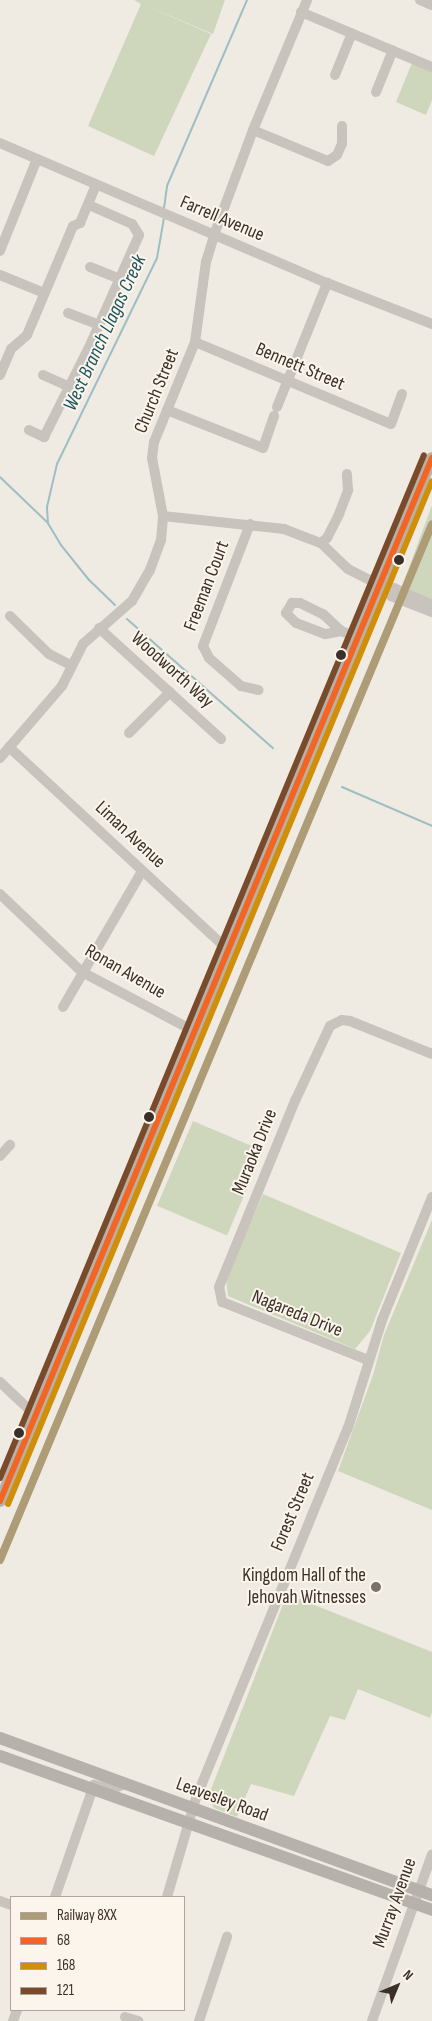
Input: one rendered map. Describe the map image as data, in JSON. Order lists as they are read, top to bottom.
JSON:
{
  "streets": {
    "main road": ["Leavesley Road"],
    "street": [
      "Farrell Avenue",
      "Bennett Street",
      "Church Street",
      "Freeman Court",
      "Woodworth Way",
      "Liman Avenue",
      "Ronan Avenue",
      "Muraoka Drive",
      "Nagareda Drive",
      "Forest Street",
      "Murray Avenue"
    ]
  },
  "crossings": [
    ["Farrell Avenue", "Church Street"],
    ["Bennett Street", "Church Street"],
    ["Church Street", "Woodworth Way"],
    ["Church Street", "Liman Avenue"],
    ["Muraoka Drive", "Nagareda Drive"],
    ["Nagareda Drive", "Forest Street"],
    ["Forest Street", "Leavesley Road"],
    ["Leavesley Road", "Murray Avenue"]
  ],
  "water": ["West Branch Llagas Creek"],
  "places": ["Kingdom Hall of the Jehovah Witnesses"],
  "lines": [
    "transit line 121",
    "transit line 68",
    "transit line 168",
    "rail line 8XX"
  ],
  "legend": [
    "Railway 8XX",
    "68",
    "168",
    "121"
  ],
  "north": "top right"
}
